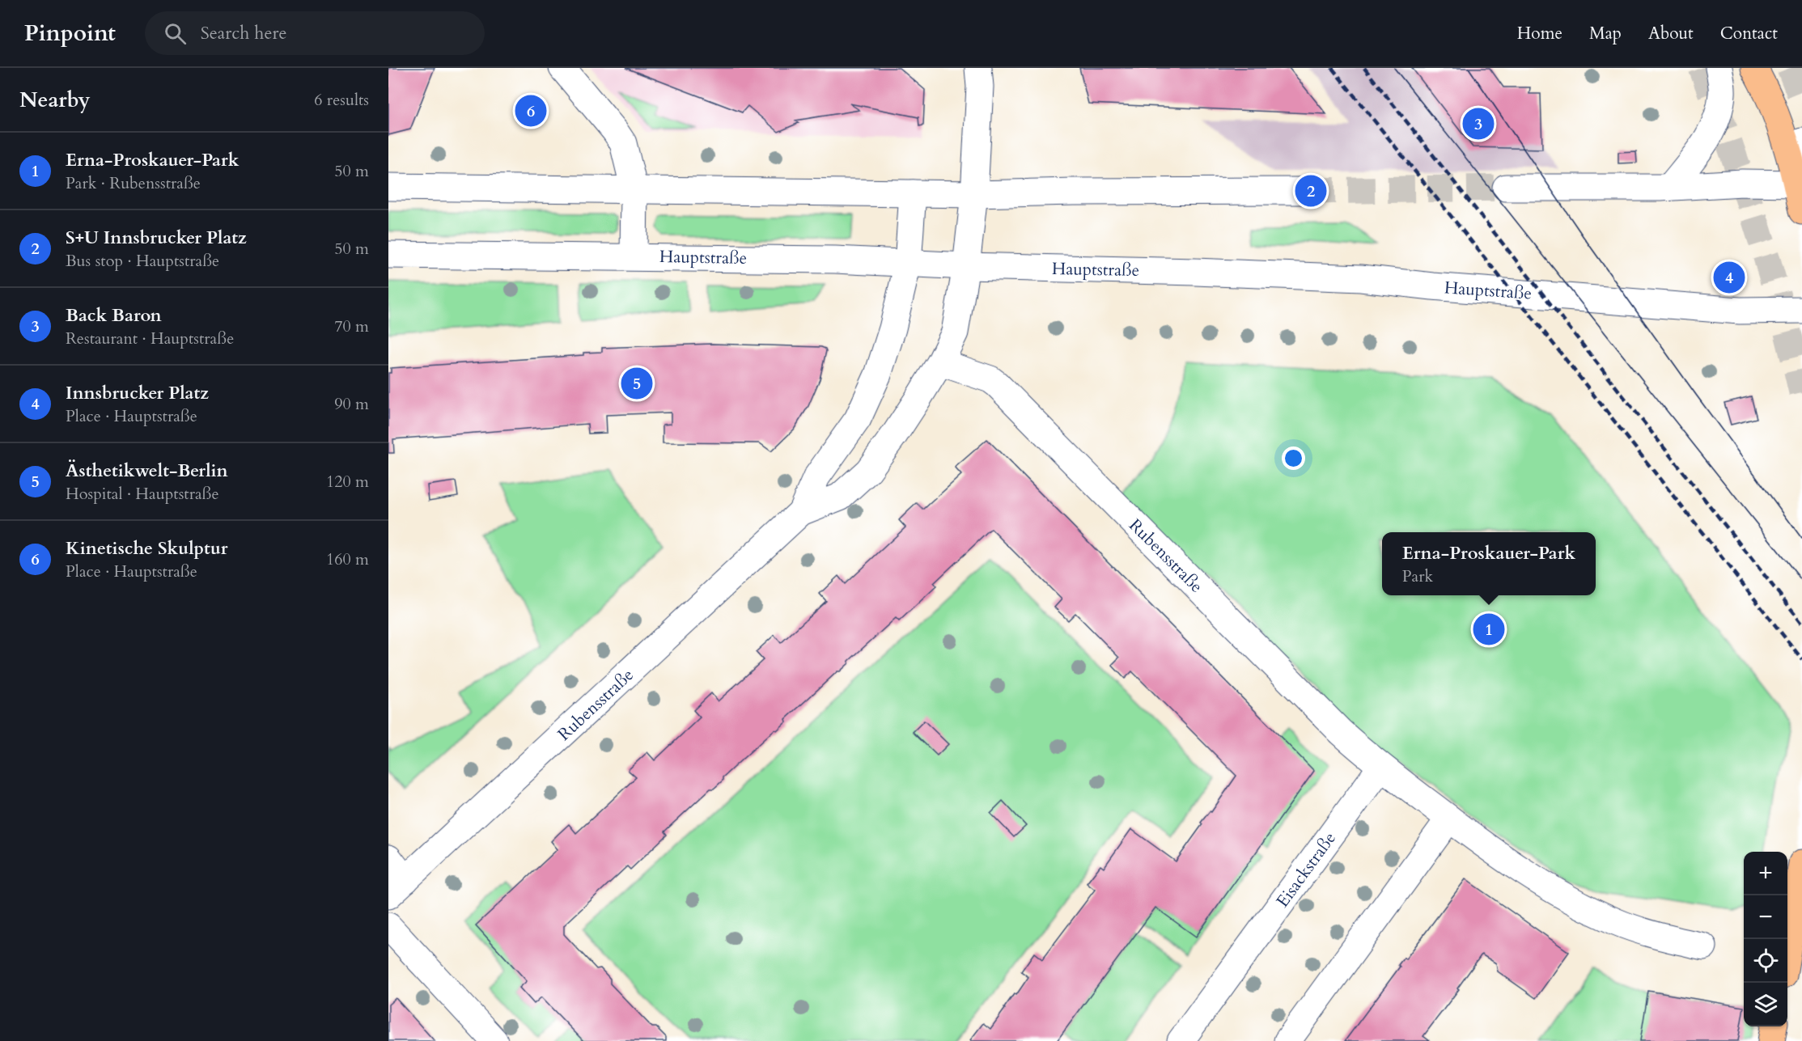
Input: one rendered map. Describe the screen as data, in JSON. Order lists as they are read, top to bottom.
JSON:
{
  "streets": {
    "street": ["Hauptstraße", "Rubensstraße", "Eisackstraße"]
  },
  "crossings": [
    ["Hauptstraße", "Rubensstraße"],
    ["Rubensstraße", "Eisackstraße"]
  ],
  "page": {
    "header": "Pinpoint",
    "search": "Search here",
    "nav": [
      "Home",
      "Map",
      "About",
      "Contact"
    ],
    "heading": ["Nearby", "6 results"],
    "pins": [
      "6",
      "3",
      "2",
      "4",
      "5",
      "1"
    ],
    "list": [
      {
        "mark": "1",
        "name": "Erna-Proskauer-Park",
        "note": "Park · Rubensstraße",
        "value": "50 m"
      },
      {
        "mark": "2",
        "name": "S+U Innsbrucker Platz",
        "note": "Bus stop · Hauptstraße",
        "value": "50 m"
      },
      {
        "mark": "3",
        "name": "Back Baron",
        "note": "Restaurant · Hauptstraße",
        "value": "70 m"
      },
      {
        "mark": "4",
        "name": "Innsbrucker Platz",
        "note": "Place · Hauptstraße",
        "value": "90 m"
      },
      {
        "mark": "5",
        "name": "Ästhetikwelt-Berlin",
        "note": "Hospital · Hauptstraße",
        "value": "120 m"
      },
      {
        "mark": "6",
        "name": "Kinetische Skulptur",
        "note": "Place · Hauptstraße",
        "value": "160 m"
      }
    ],
    "popup": ["Erna-Proskauer-Park", "Park"],
    "map_buttons": ["+", "−"]
  }
}
